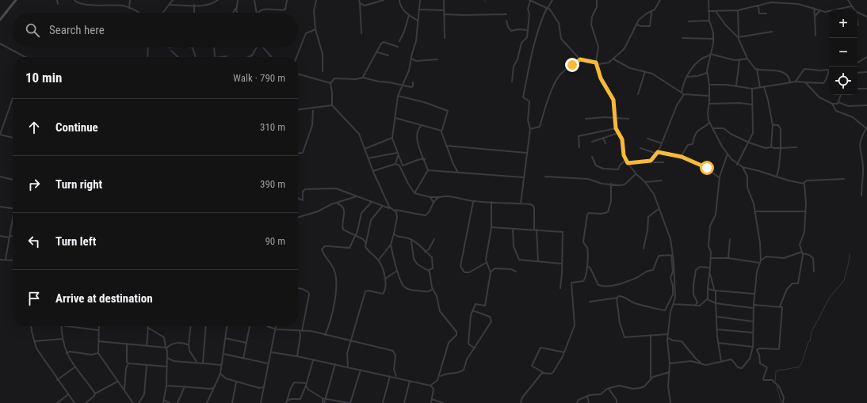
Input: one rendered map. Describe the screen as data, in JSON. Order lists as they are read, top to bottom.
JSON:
{
  "page": {
    "map_buttons": ["+", "−"],
    "search": "Search here",
    "heading": ["10 min", "Walk · 790 m"],
    "list": [
      ["Continue", "310 m"],
      ["Turn right", "390 m"],
      ["Turn left", "90 m"],
      "Arrive at destination"
    ]
  }
}
